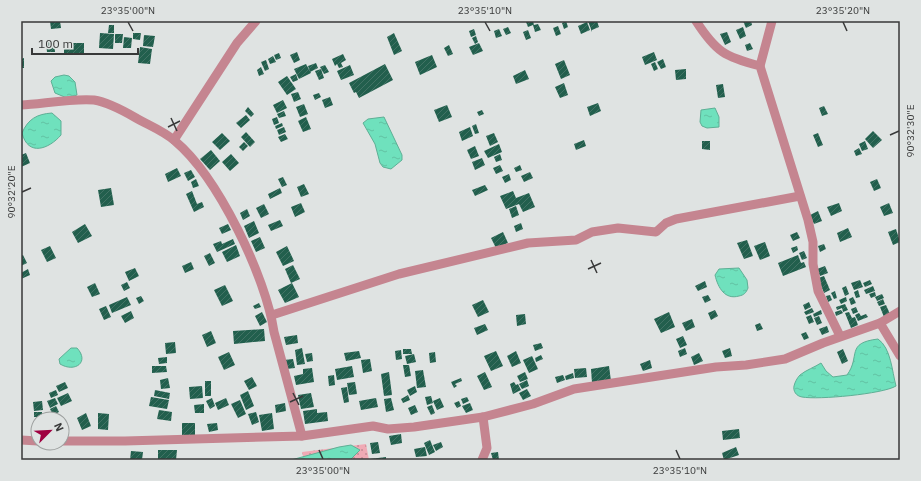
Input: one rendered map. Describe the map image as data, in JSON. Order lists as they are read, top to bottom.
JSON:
{
  "scale_bar": "100 m",
  "north": "top right",
  "coordinates": [
    "23°35'00\"N",
    "23°35'10\"N",
    "23°35'20\"N",
    "90°32'30\"E",
    "90°32'20\"E"
  ]
}
